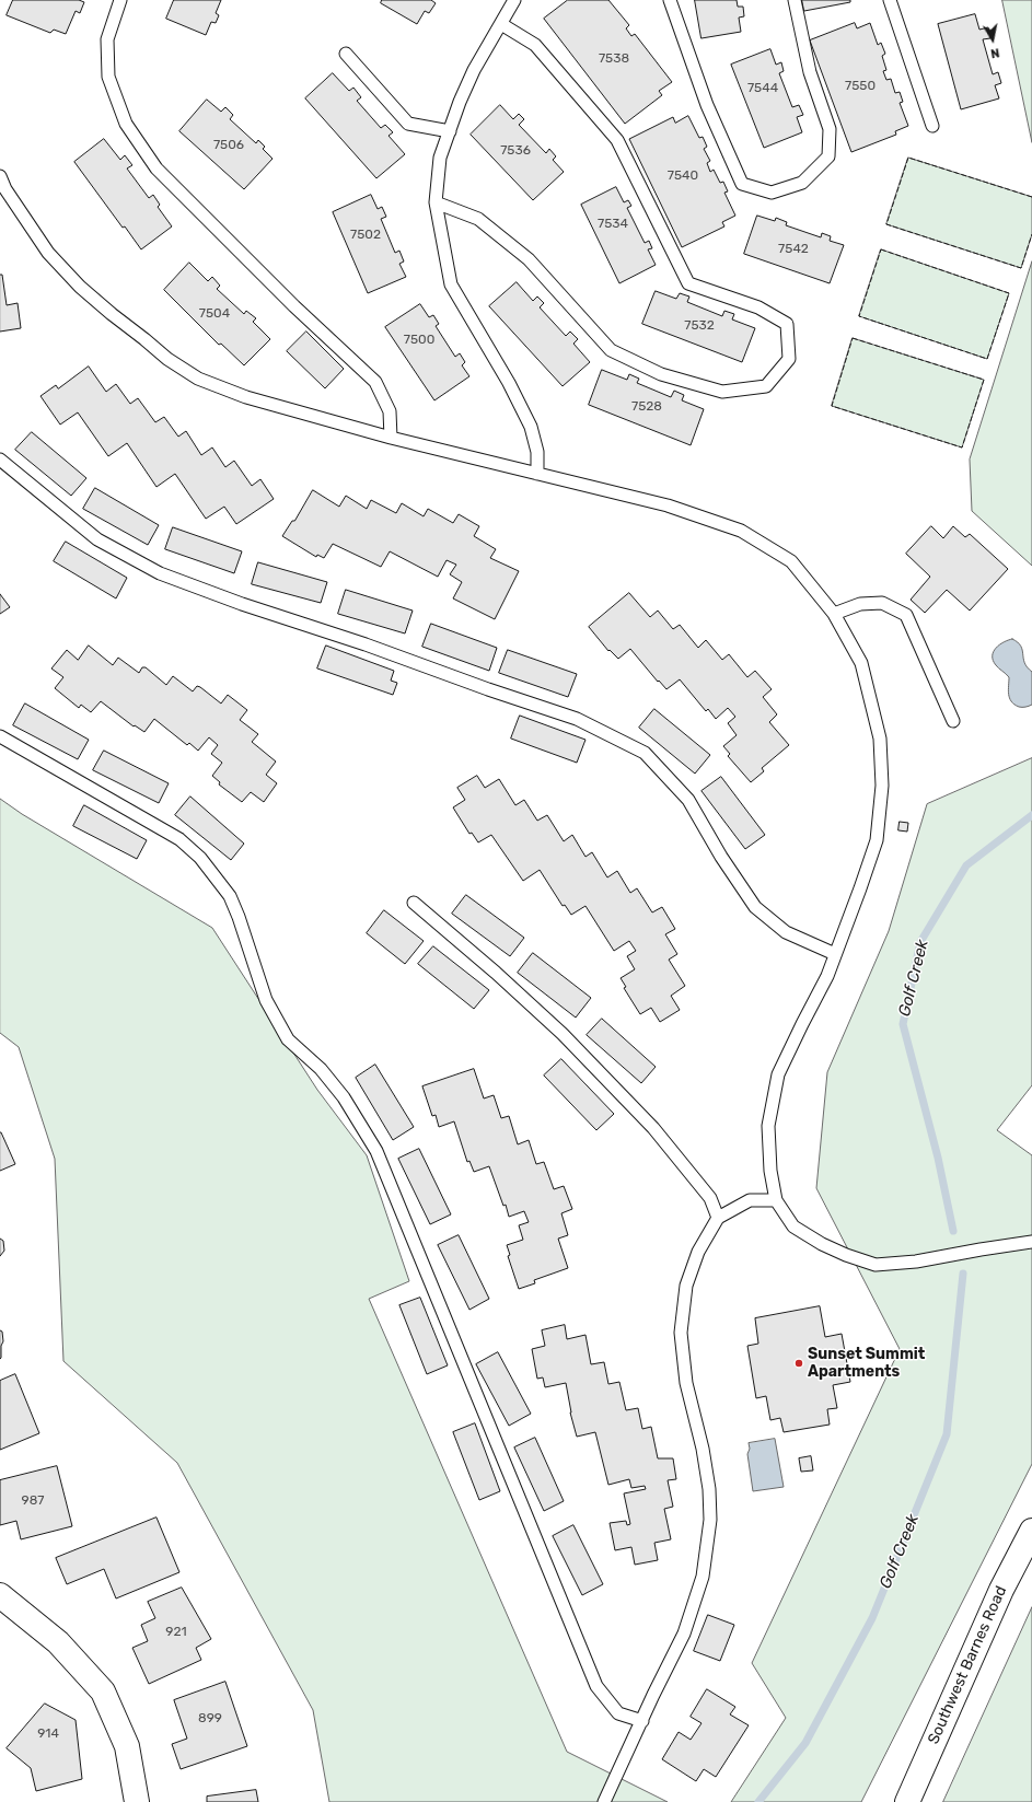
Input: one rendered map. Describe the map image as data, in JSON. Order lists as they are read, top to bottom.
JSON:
{
  "streets": {
    "main road": ["Southwest Barnes Road"]
  },
  "water": ["Golf Creek"],
  "places": ["Sunset Summit Apartments"],
  "house_numbers": [
    "7538",
    "7550",
    "7544",
    "7506",
    "7536",
    "7540",
    "7534",
    "7502",
    "7542",
    "7504",
    "7532",
    "7500",
    "7528",
    "987",
    "921",
    "899",
    "914"
  ],
  "north": "bottom"
}
